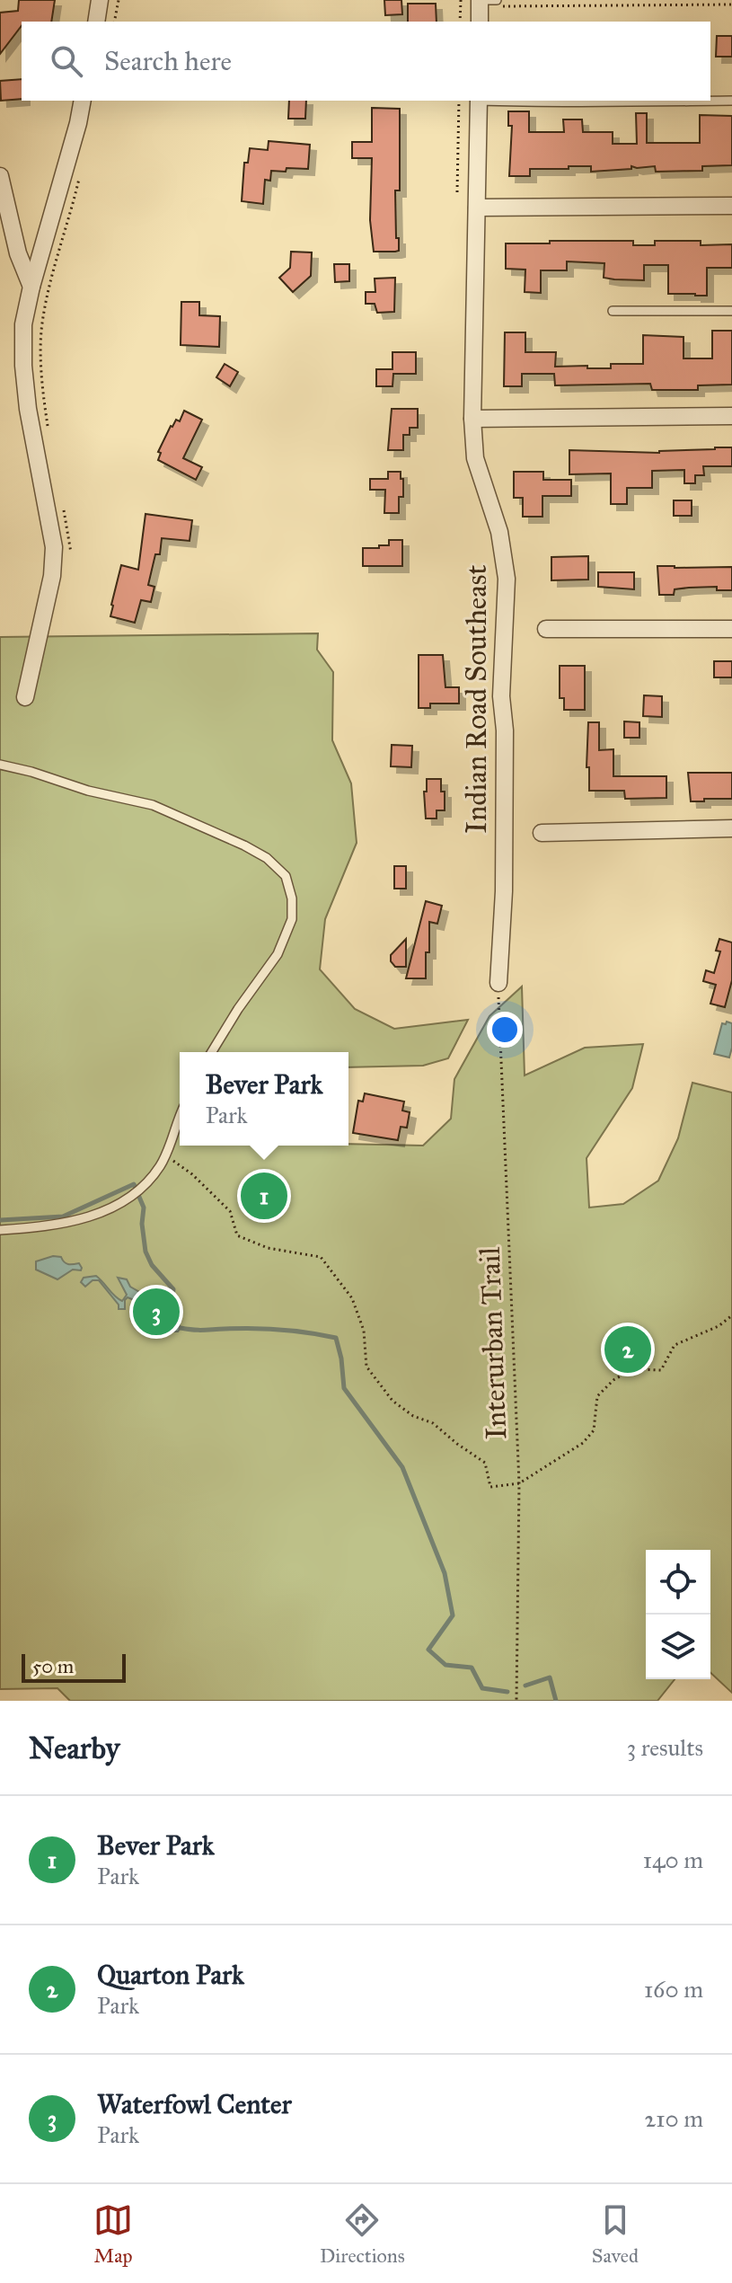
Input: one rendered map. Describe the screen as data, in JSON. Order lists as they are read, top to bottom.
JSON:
{
  "streets": {
    "street": ["Indian Road Southeast"],
    "path": ["Interurban Trail"]
  },
  "crossings": [
    ["Indian Road Southeast", "Interurban Trail"]
  ],
  "scale_bar": "50 m",
  "page": {
    "search": "Search here",
    "popup": ["Bever Park", "Park"],
    "pins": ["1", "3", "2"],
    "scale": "50 m",
    "heading": ["Nearby", "3 results"],
    "list": [
      {
        "mark": "1",
        "name": "Bever Park",
        "note": "Park",
        "value": "140 m"
      },
      {
        "mark": "2",
        "name": "Quarton Park",
        "note": "Park",
        "value": "160 m"
      },
      {
        "mark": "3",
        "name": "Waterfowl Center",
        "note": "Park",
        "value": "210 m"
      }
    ],
    "nav": ["Map", "Directions", "Saved"]
  }
}
